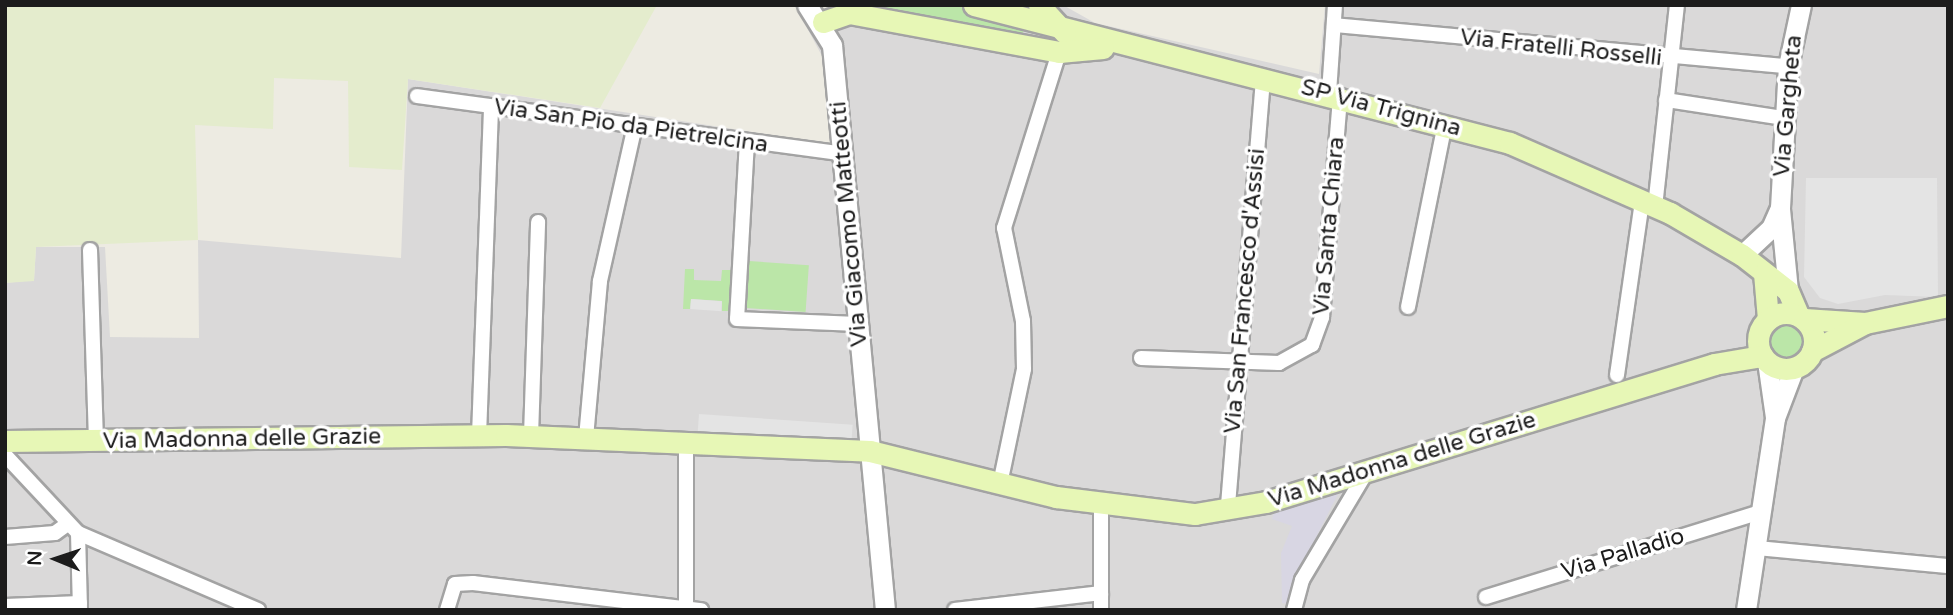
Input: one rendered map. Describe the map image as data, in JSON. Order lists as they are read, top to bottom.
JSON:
{
  "streets": {
    "main road": ["SP Via Trignina", "Via Madonna delle Grazie"],
    "street": [
      "Via Fratelli Rosselli",
      "Via Gargheta",
      "Via San Pio da Pietrelcina",
      "Via Giacomo Matteotti",
      "Via Santa Chiara",
      "Via San Francesco d'Assisi",
      "Via Palladio"
    ]
  },
  "crossings": [
    ["Via Fratelli Rosselli", "Via Gargheta"],
    ["Via Fratelli Rosselli", "Via Santa Chiara"],
    ["Via Gargheta", "SP Via Trignina"],
    ["SP Via Trignina", "Via Santa Chiara"],
    ["SP Via Trignina", "Via San Francesco d'Assisi"],
    ["Via San Pio da Pietrelcina", "Via Giacomo Matteotti"],
    ["Via Giacomo Matteotti", "Via Madonna delle Grazie"],
    ["Via Santa Chiara", "Via San Francesco d'Assisi"],
    ["Via San Francesco d'Assisi", "Via Madonna delle Grazie"]
  ],
  "north": "left"
}
